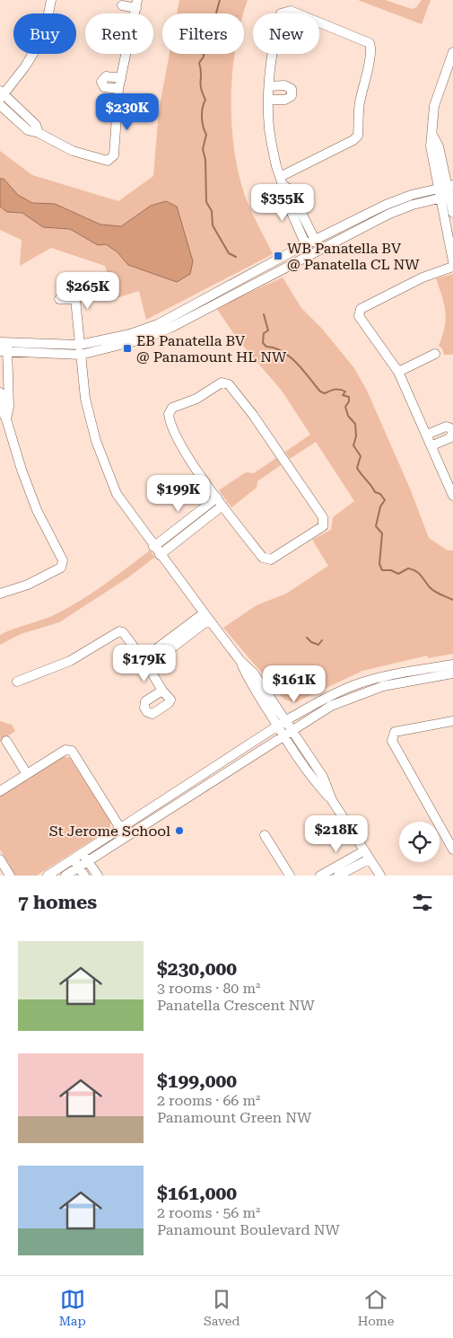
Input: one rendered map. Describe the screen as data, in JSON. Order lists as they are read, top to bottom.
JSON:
{
  "places": {
    "transit": ["WB Panatella BV @ Panatella CL NW", "EB Panatella BV @ Panamount HL NW"],
    "other": ["St Jerome School"]
  },
  "page": {
    "chip": [
      "Buy",
      "Rent",
      "Filters",
      "New"
    ],
    "price": [
      "$230K",
      "$355K",
      "$265K",
      "$199K",
      "$179K",
      "$161K",
      "$218K"
    ],
    "heading": "7 homes",
    "list": [
      {
        "name": "$230,000",
        "note": "3 rooms · 80 m² · Panatella Crescent NW"
      },
      {
        "name": "$199,000",
        "note": "2 rooms · 66 m² · Panamount Green NW"
      },
      {
        "name": "$161,000",
        "note": "2 rooms · 56 m² · Panamount Boulevard NW"
      }
    ],
    "tabs": ["Map", "Saved", "Home"]
  }
}
